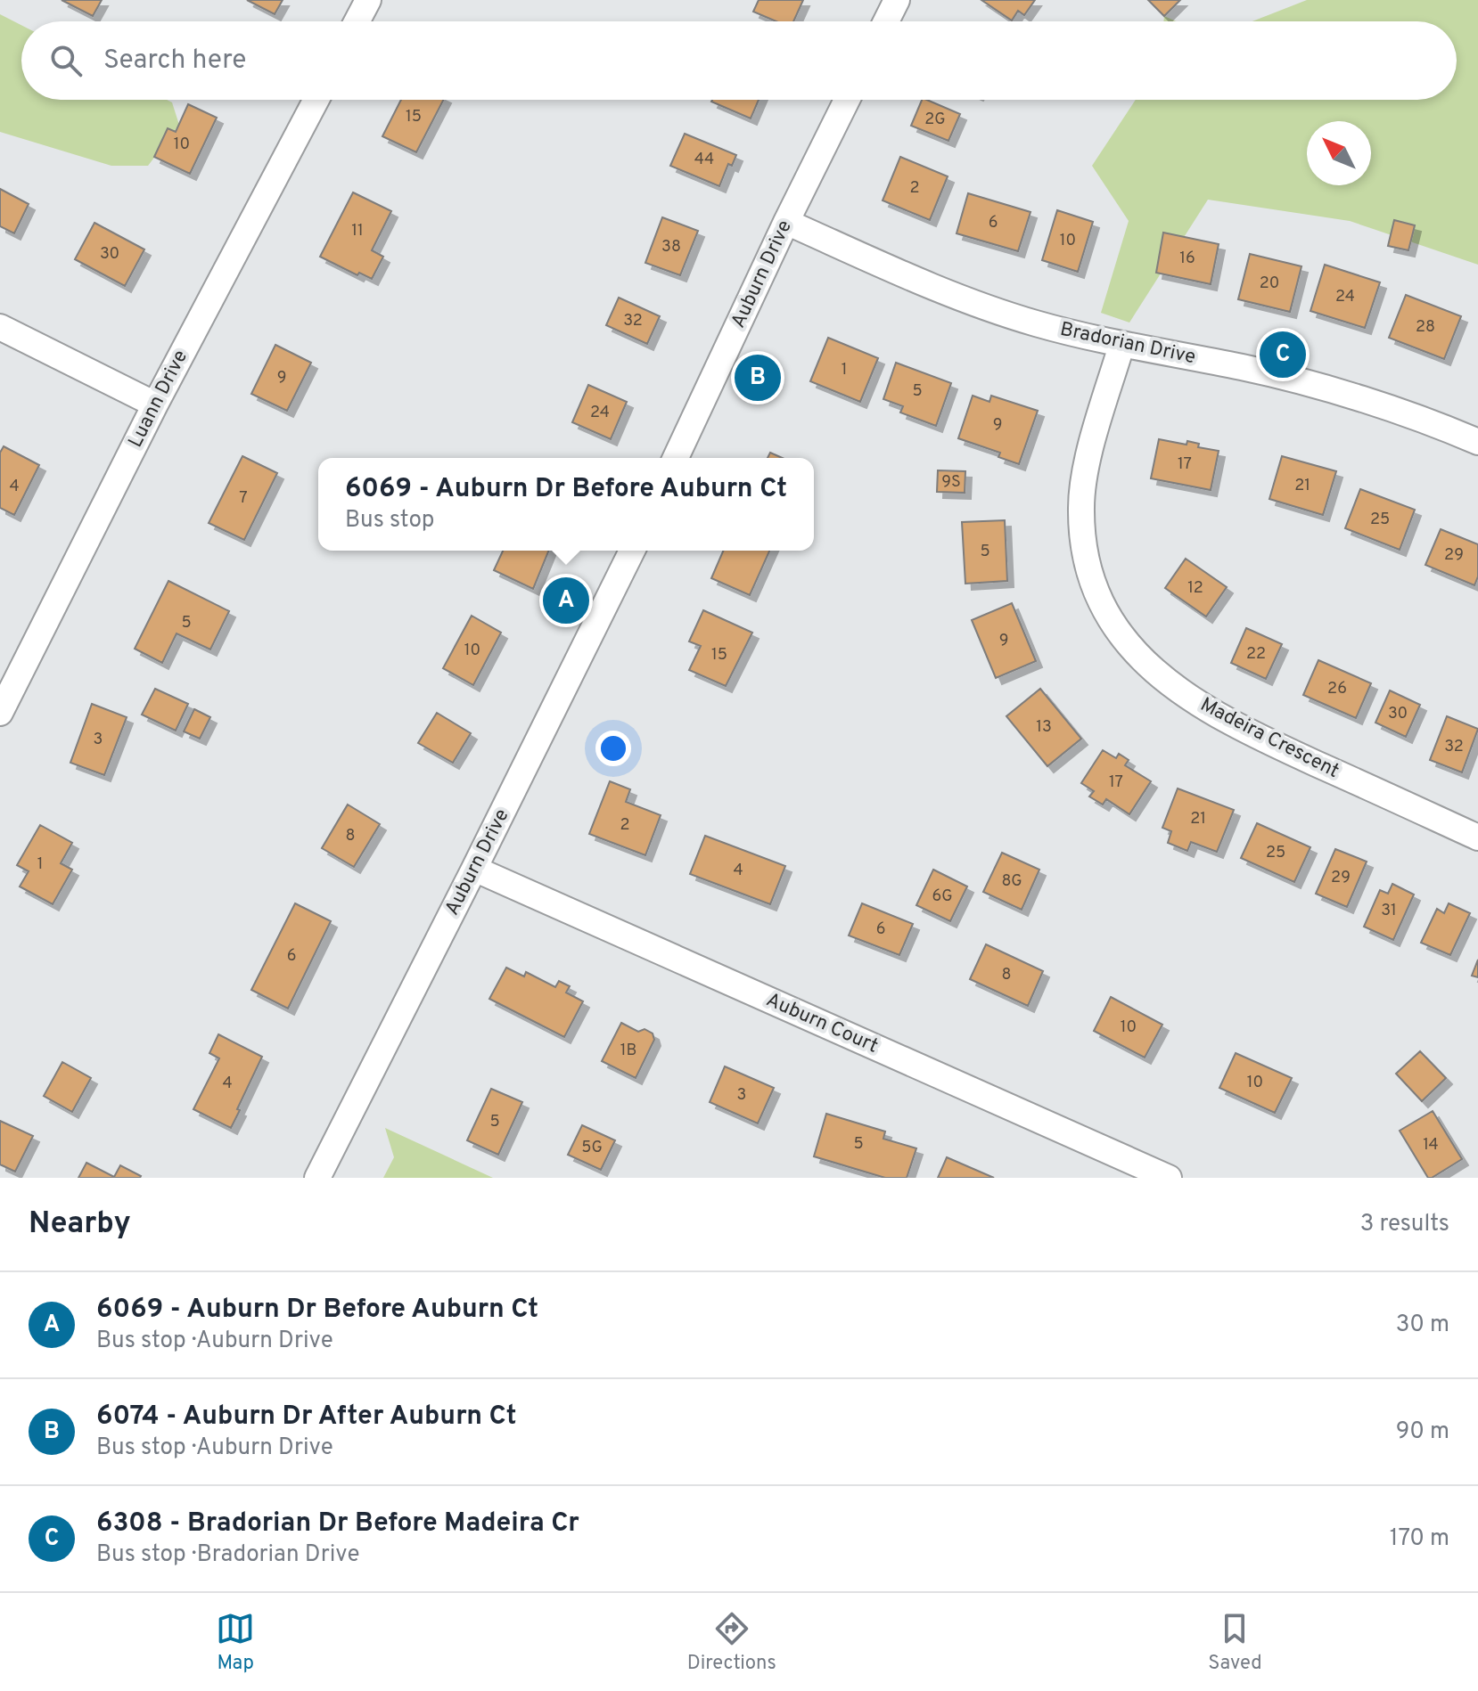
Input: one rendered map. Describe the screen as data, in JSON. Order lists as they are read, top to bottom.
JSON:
{
  "streets": {
    "street": [
      "Auburn Drive",
      "Bradorian Drive",
      "Luann Drive",
      "Madeira Crescent",
      "Auburn Court"
    ]
  },
  "crossings": [
    ["Auburn Drive", "Bradorian Drive"],
    ["Auburn Drive", "Auburn Court"],
    ["Bradorian Drive", "Madeira Crescent"]
  ],
  "house_numbers": [
    "15",
    "2G",
    "10",
    "44",
    "2",
    "6",
    "11",
    "10",
    "38",
    "30",
    "16",
    "20",
    "24",
    "32",
    "28",
    "1",
    "9",
    "5",
    "24",
    "9",
    "17",
    "9S",
    "21",
    "4",
    "7",
    "25",
    "5",
    "29",
    "12",
    "5",
    "9",
    "10",
    "22",
    "15",
    "26",
    "30",
    "13",
    "3",
    "32",
    "17",
    "21",
    "2",
    "8",
    "25",
    "1",
    "4",
    "29",
    "8G",
    "6G",
    "31",
    "6",
    "6",
    "8",
    "10",
    "1B",
    "10",
    "4",
    "3",
    "5",
    "5",
    "14",
    "5G"
  ],
  "north": "top left",
  "page": {
    "search": "Search here",
    "pins": ["C", "B", "A"],
    "popup": ["6069 - Auburn Dr Before Auburn Ct", "Bus stop"],
    "heading": ["Nearby", "3 results"],
    "list": [
      {
        "mark": "A",
        "name": "6069 - Auburn Dr Before Auburn Ct",
        "note": "Bus stop · Auburn Drive",
        "value": "30 m"
      },
      {
        "mark": "B",
        "name": "6074 - Auburn Dr After Auburn Ct",
        "note": "Bus stop · Auburn Drive",
        "value": "90 m"
      },
      {
        "mark": "C",
        "name": "6308 - Bradorian Dr Before Madeira Cr",
        "note": "Bus stop · Bradorian Drive",
        "value": "170 m"
      }
    ],
    "nav": ["Map", "Directions", "Saved"]
  }
}
